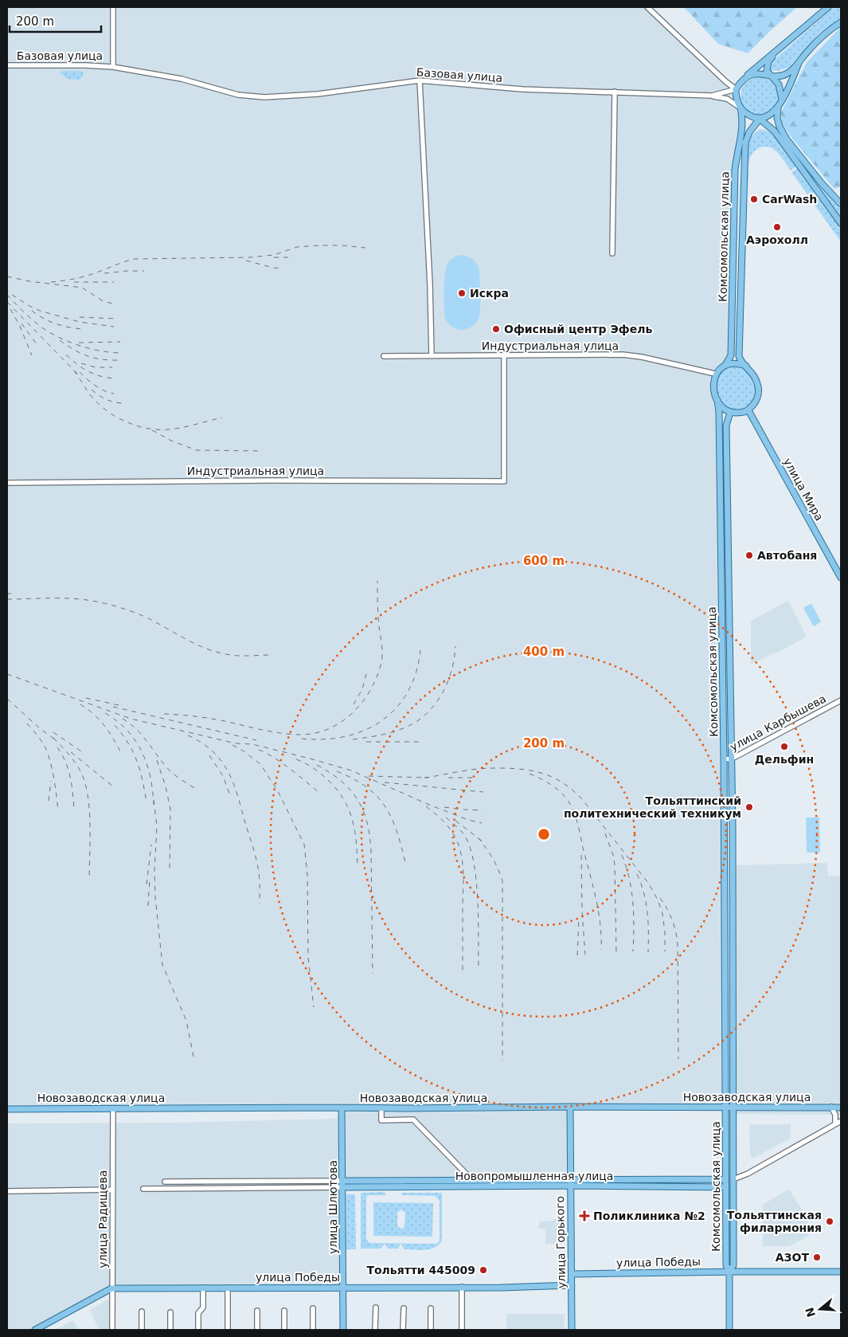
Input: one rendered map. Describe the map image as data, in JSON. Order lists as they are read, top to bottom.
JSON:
{
  "streets": {
    "main road": [
      "Комсомольская улица",
      "улица Мира",
      "Новозаводская улица",
      "Новопромышленная улица",
      "улица Шлютова",
      "улица Горького",
      "улица Победы"
    ],
    "street": [
      "Базовая улица",
      "Индустриальная улица",
      "улица Карбышева",
      "улица Радищева"
    ]
  },
  "crossings": [
    ["Базовая улица", "Комсомольская улица"],
    ["Комсомольская улица", "Индустриальная улица"],
    ["Комсомольская улица", "улица Мира"],
    ["Комсомольская улица", "улица Карбышева"],
    ["Комсомольская улица", "Новозаводская улица"],
    ["Комсомольская улица", "Новопромышленная улица"],
    ["Комсомольская улица", "улица Победы"],
    ["Индустриальная улица", "улица Мира"],
    ["Новозаводская улица", "улица Шлютова"],
    ["Новозаводская улица", "улица Радищева"],
    ["Новозаводская улица", "улица Горького"],
    ["Новопромышленная улица", "улица Шлютова"],
    ["Новопромышленная улица", "улица Горького"],
    ["улица Шлютова", "улица Победы"],
    ["улица Радищева", "улица Победы"],
    ["улица Горького", "улица Победы"]
  ],
  "places": {
    "other": [
      "CarWash",
      "Аэрохолл",
      "Искра",
      "Офисный центр Эфель",
      "Автобаня",
      "Дельфин",
      "Тольяттинский политехнический техникум",
      "Тольяттинская филармония",
      "АЗОТ",
      "Тольятти 445009"
    ],
    "health": ["Поликлиника №2"]
  },
  "scale_bar": "200 m",
  "north": "left",
  "rings": ["600 m", "400 m", "200 m"]
}
